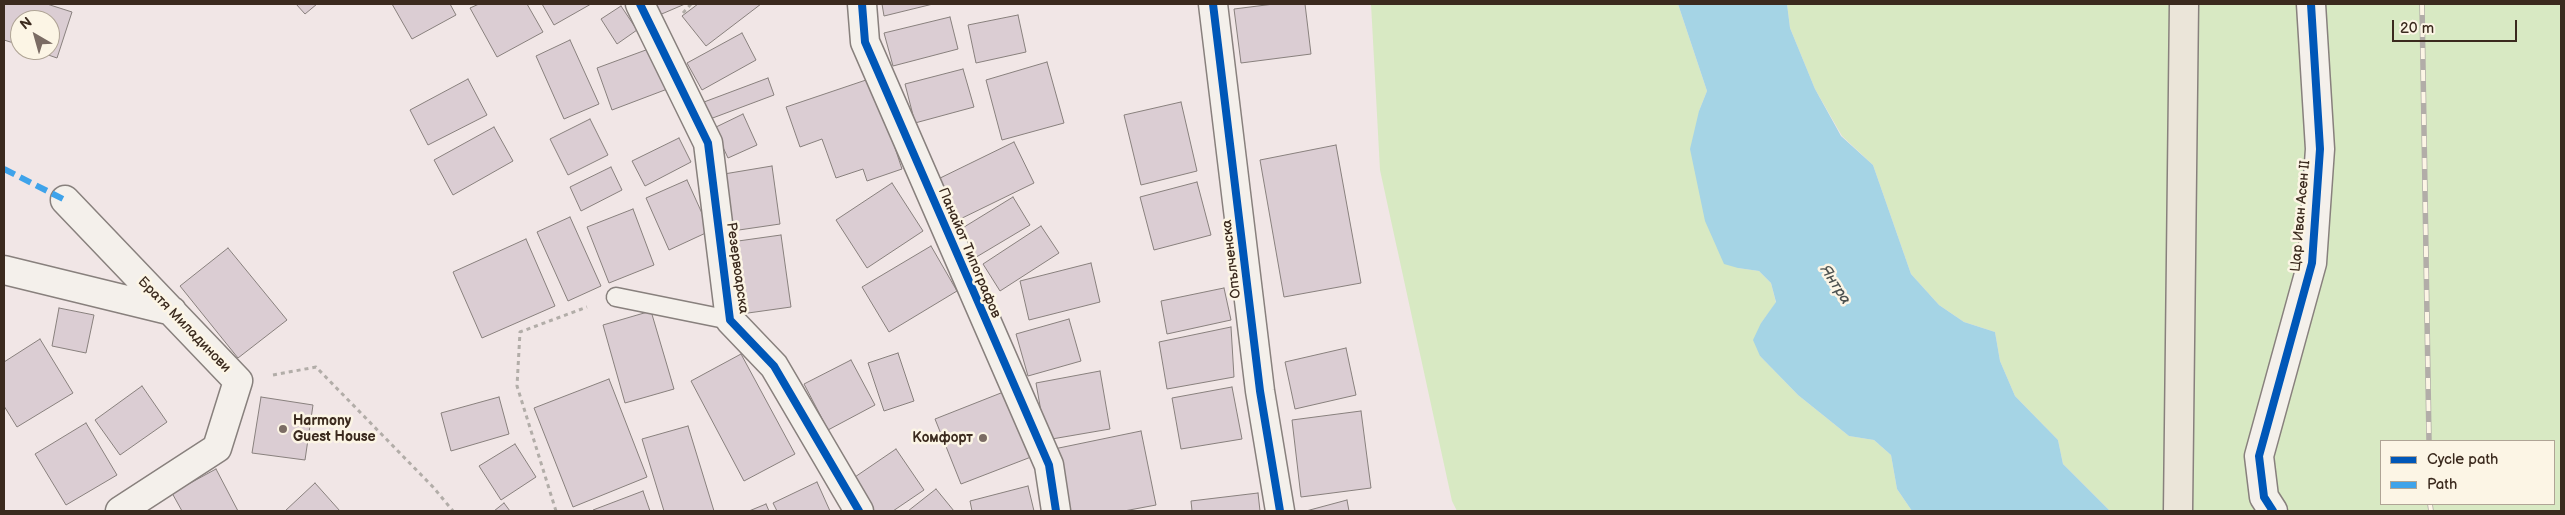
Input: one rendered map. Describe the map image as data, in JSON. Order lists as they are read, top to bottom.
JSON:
{
  "streets": {
    "street": [
      "Цар Иван Асен II",
      "Панайот Типографов",
      "Опълченска",
      "Резервоарска",
      "Братя Миладинови"
    ]
  },
  "water": ["Янтра"],
  "places": ["Harmony Guest House", "Комфорт"],
  "legend": ["Cycle path", "Path"],
  "scale_bar": "20 m",
  "north": "top left"
}
